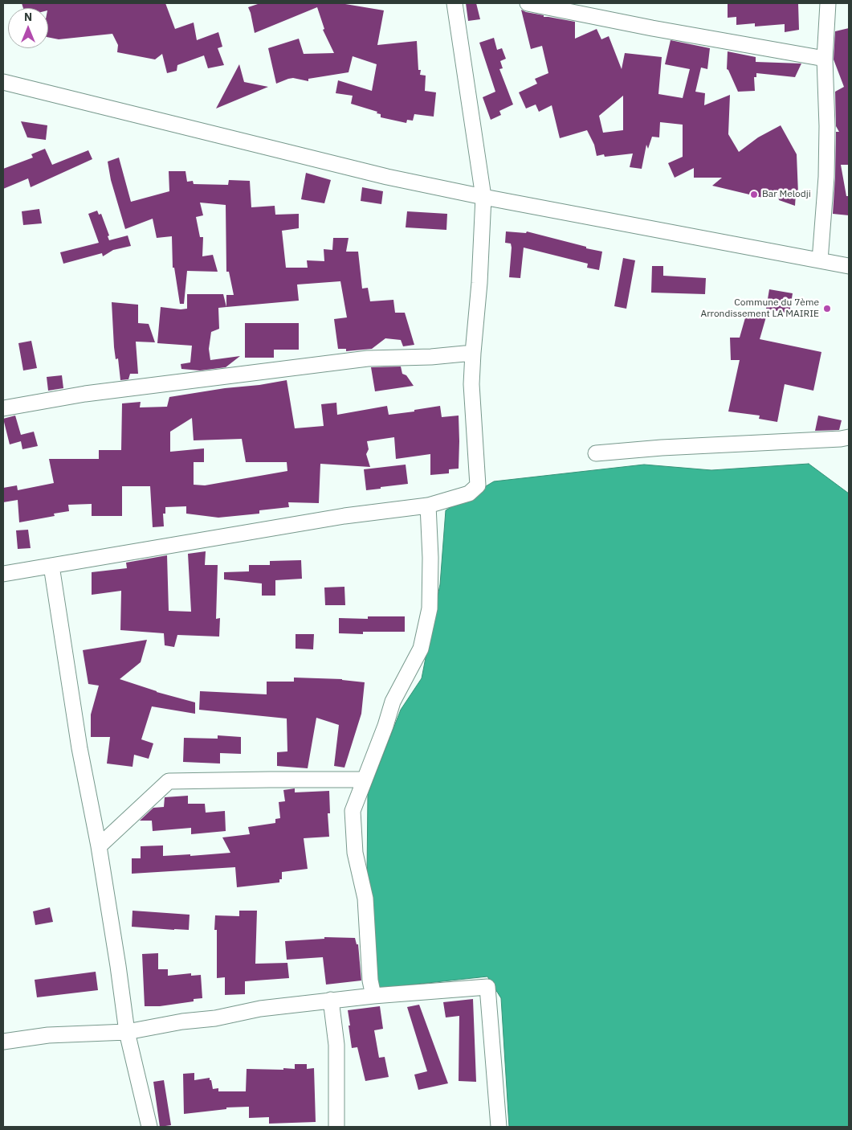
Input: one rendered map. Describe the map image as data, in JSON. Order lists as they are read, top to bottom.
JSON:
{
  "places": ["Bar Melodji", "Commune du 7ème Arrondissement LA MAIRIE"],
  "north": "top"
}
